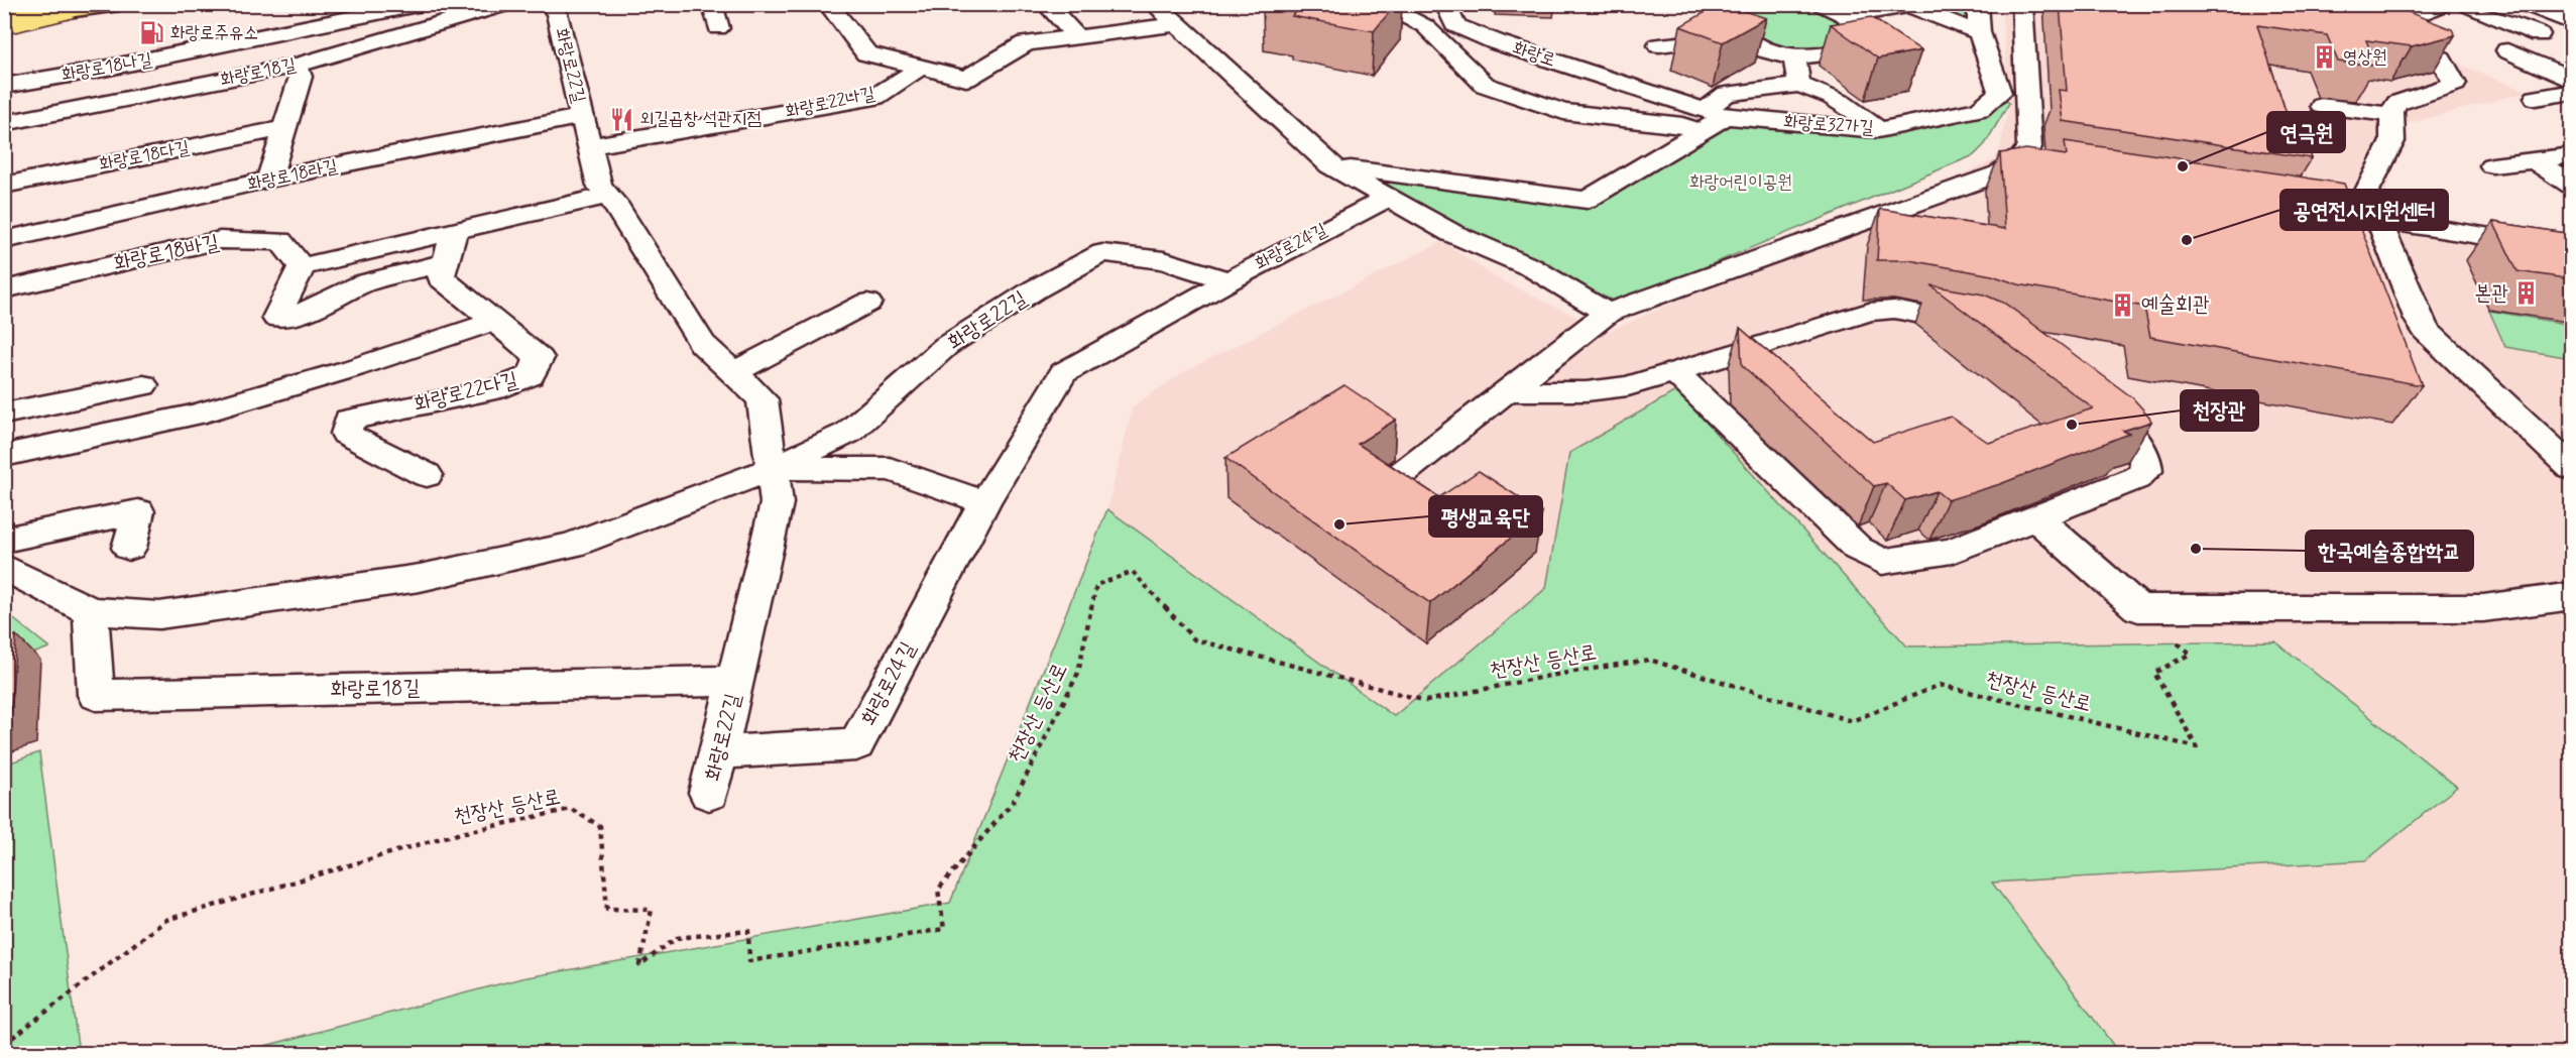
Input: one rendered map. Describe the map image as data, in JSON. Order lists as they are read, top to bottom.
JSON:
{
  "streets": {
    "street": [
      "화랑로",
      "화랑로22길",
      "화랑로18나길",
      "화랑로18길",
      "화랑로22나길",
      "화랑로32가길",
      "화랑로18다길",
      "화랑로18라길",
      "화랑로24길",
      "화랑로18바길",
      "화랑로22다길"
    ],
    "path": ["천장산 등산로"]
  },
  "crossings": [
    ["화랑로", "화랑로32가길"],
    ["화랑로22길", "화랑로18길"],
    ["화랑로22길", "화랑로22나길"],
    ["화랑로22길", "화랑로18라길"],
    ["화랑로22길", "화랑로24길"]
  ],
  "parks": ["화랑어린이공원"],
  "places": {
    "fuel station": ["화랑로주유소"],
    "building": ["영상원", "본관", "예술회관"],
    "restaurant": ["외길곱창 석관지점"],
    "other": [
      "연극원",
      "공연전시지원센터",
      "천장관",
      "평생교육단",
      "한국예술종합학교"
    ]
  }
}
